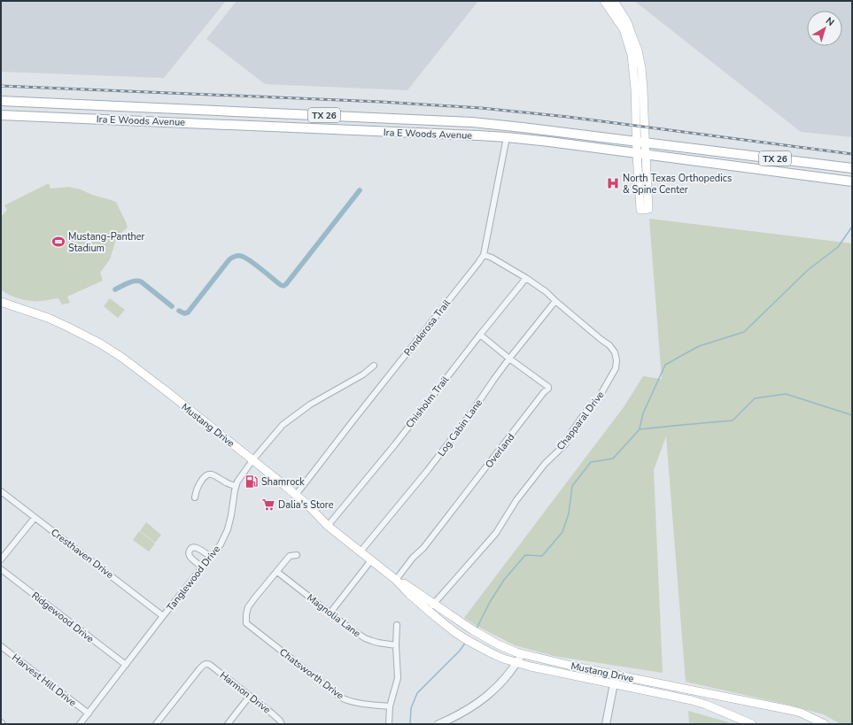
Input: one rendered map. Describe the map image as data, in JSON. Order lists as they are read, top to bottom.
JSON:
{
  "streets": {
    "main road": ["TX 26", "Ira E Woods Avenue", "Mustang Drive"],
    "street": [
      "Ponderosa Trail",
      "Chisholm Trail",
      "Chapparal Drive",
      "Log Cabin Lane",
      "Overland",
      "Cresthaven Drive",
      "Tanglewood Drive",
      "Magnolia Lane",
      "Ridgewood Drive",
      "Chatsworth Drive",
      "Harvest Hill Drive",
      "Harmon Drive"
    ]
  },
  "crossings": [
    ["Ira E Woods Avenue", "Ponderosa Trail"],
    ["Ponderosa Trail", "Chapparal Drive"],
    ["Ponderosa Trail", "Mustang Drive"],
    ["Chisholm Trail", "Chapparal Drive"],
    ["Chisholm Trail", "Mustang Drive"],
    ["Chisholm Trail", "Overland"],
    ["Chapparal Drive", "Mustang Drive"],
    ["Chapparal Drive", "Log Cabin Lane"],
    ["Mustang Drive", "Log Cabin Lane"],
    ["Mustang Drive", "Overland"],
    ["Mustang Drive", "Tanglewood Drive"],
    ["Log Cabin Lane", "Overland"],
    ["Cresthaven Drive", "Tanglewood Drive"],
    ["Tanglewood Drive", "Ridgewood Drive"],
    ["Tanglewood Drive", "Harvest Hill Drive"],
    ["Magnolia Lane", "Chatsworth Drive"]
  ],
  "places": {
    "hospital": ["North Texas Orthopedics & Spine Center"],
    "sports": ["Mustang-Panther Stadium"],
    "fuel station": ["Shamrock"],
    "supermarket": ["Dalia's Store"]
  },
  "north": "top right"
}
